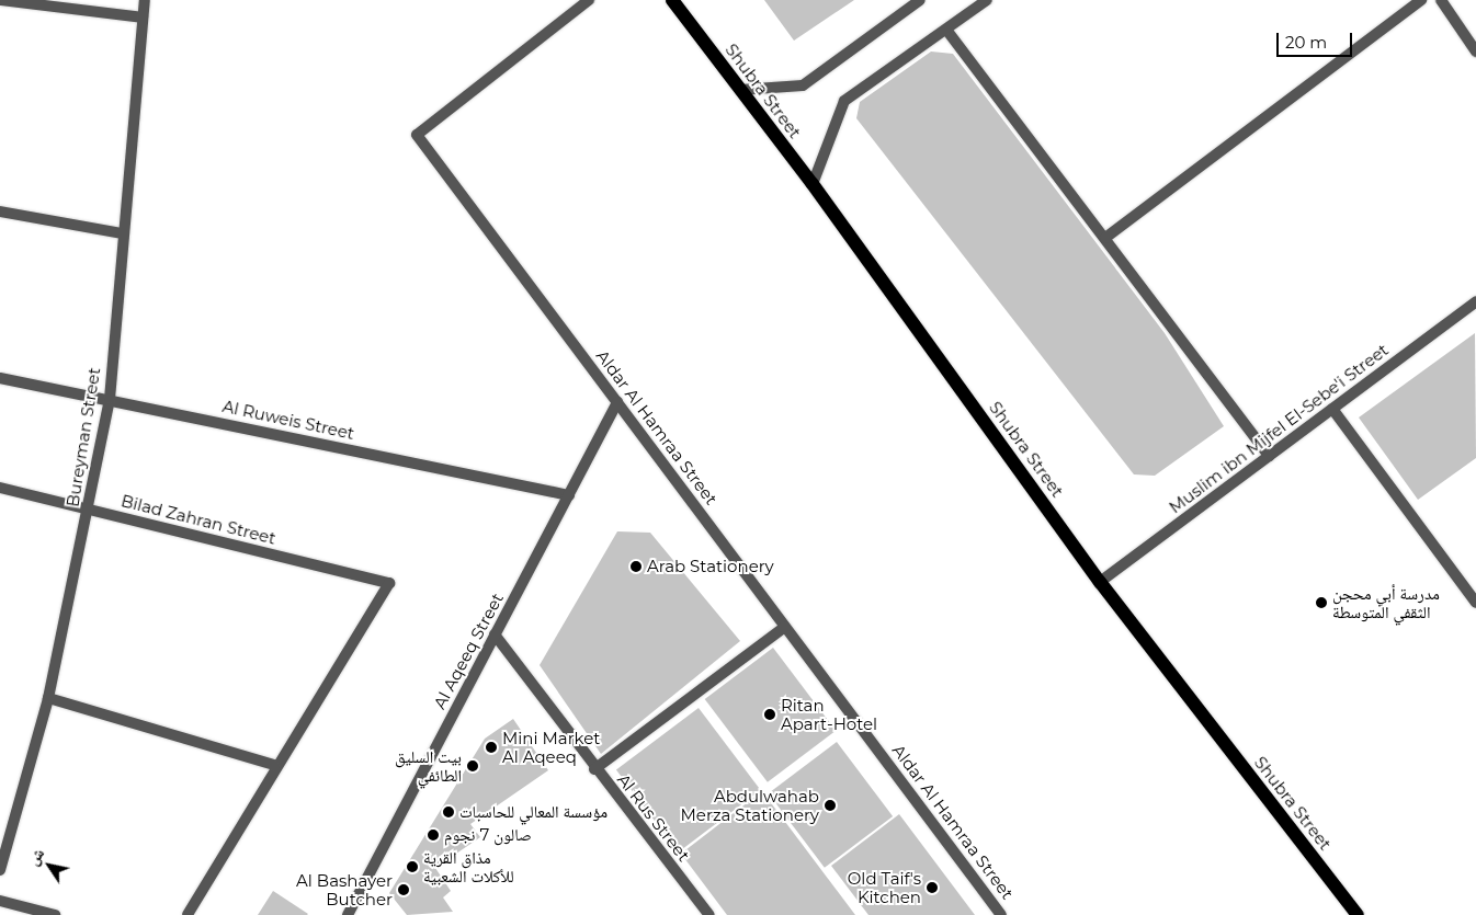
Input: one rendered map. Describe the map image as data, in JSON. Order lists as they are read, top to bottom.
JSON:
{
  "streets": {
    "main road": ["Shubra Street"],
    "street": [
      "Al Ruweis Street",
      "Aldar Al Hamraa Street",
      "Muslim ibn Mijfel El-Sebe'i Street",
      "Bureyman Street",
      "Bilad Zahran Street",
      "Al Aqeeq Street",
      "Al Rus Street"
    ]
  },
  "crossings": [
    ["Shubra Street", "Muslim ibn Mijfel El-Sebe'i Street"],
    ["Al Ruweis Street", "Bureyman Street"],
    ["Al Ruweis Street", "Al Aqeeq Street"],
    ["Aldar Al Hamraa Street", "Al Aqeeq Street"],
    ["Bureyman Street", "Bilad Zahran Street"],
    ["Al Aqeeq Street", "Al Rus Street"]
  ],
  "places": [
    "Arab Stationery",
    "مدرسة أبي محجن الثقفي المتوسطة",
    "Ritan Apart-Hotel",
    "Mini Market Al Aqeeq",
    "بيت السليق الطائفي",
    "Abdulwahab Merza Stationery",
    "مؤسسة المعالي للحاسبات",
    "صالون 7 نجوم",
    "مذاق القرية للأكلات الشعبية",
    "Old Taif's Kitchen",
    "Al Bashayer Butcher"
  ],
  "scale_bar": "20 m",
  "north": "top left"
}
